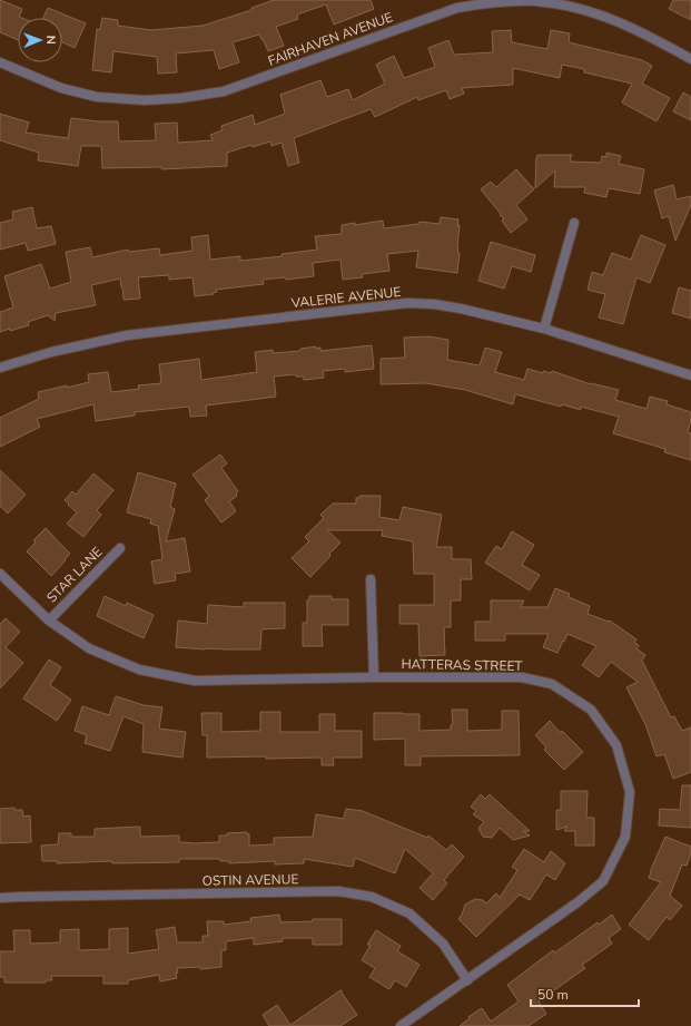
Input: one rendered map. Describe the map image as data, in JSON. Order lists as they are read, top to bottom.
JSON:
{
  "streets": {
    "street": [
      "FAIRHAVEN AVENUE",
      "VALERIE AVENUE",
      "STAR LANE",
      "HATTERAS STREET",
      "OSTIN AVENUE"
    ]
  },
  "crossings": [
    ["STAR LANE", "HATTERAS STREET"],
    ["HATTERAS STREET", "OSTIN AVENUE"]
  ],
  "scale_bar": "50 m",
  "north": "right"
}
